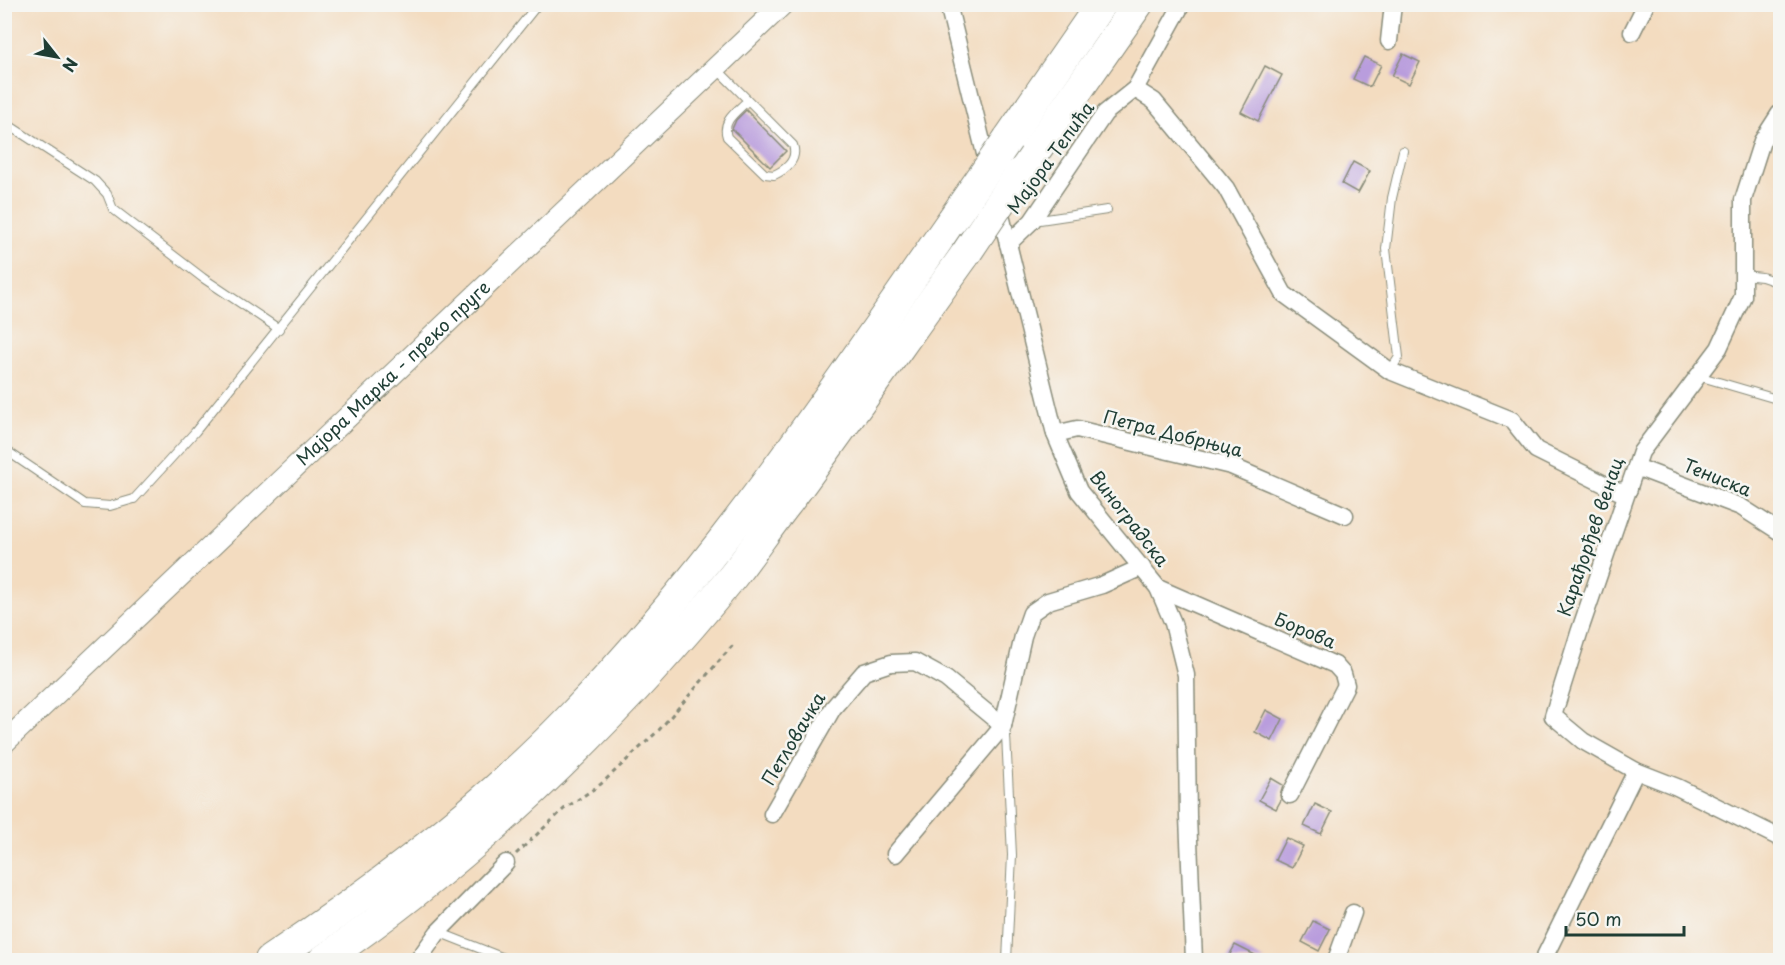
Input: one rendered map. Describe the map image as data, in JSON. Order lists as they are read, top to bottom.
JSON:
{
  "streets": {
    "street": [
      "Мајора Тепића",
      "Мајора Марка - преко пруге",
      "Петра Добрњца",
      "Тениска",
      "Виноградска",
      "Карађорђев венац",
      "Борова",
      "Петловачка"
    ]
  },
  "crossings": [
    ["Мајора Тепића", "Виноградска"],
    ["Петра Добрњца", "Виноградска"],
    ["Тениска", "Карађорђев венац"],
    ["Виноградска", "Борова"]
  ],
  "scale_bar": "50 m",
  "north": "bottom right"
}
